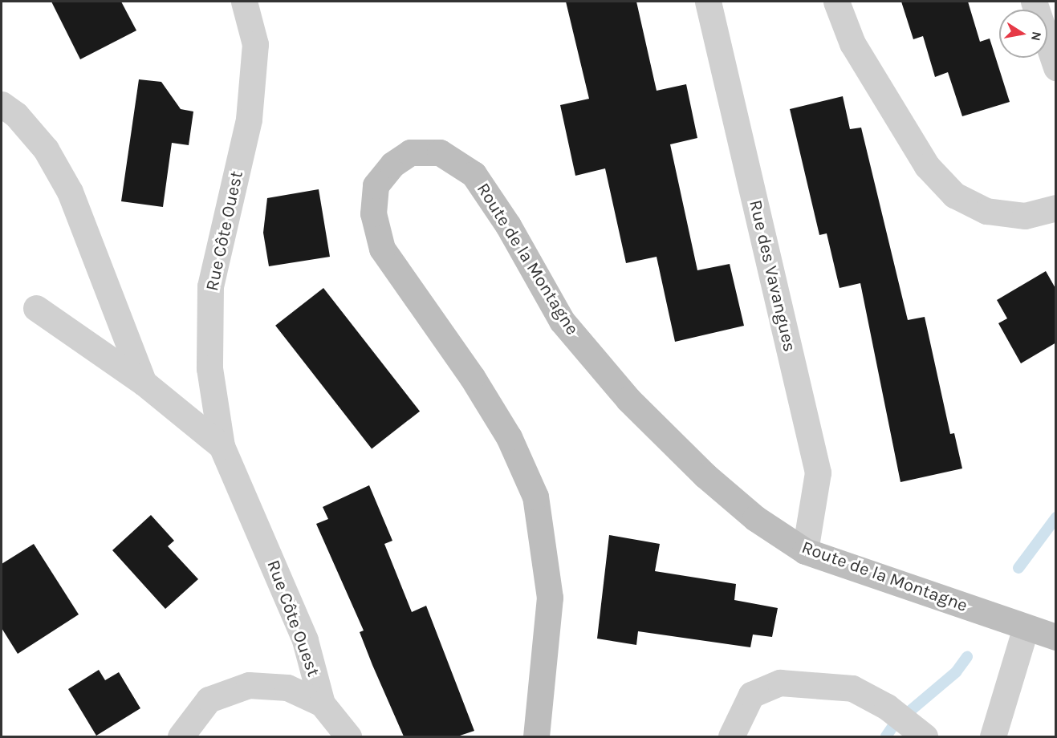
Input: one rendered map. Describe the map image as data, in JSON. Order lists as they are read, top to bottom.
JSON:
{
  "streets": {
    "main road": ["Route de la Montagne"],
    "street": ["Rue Côte Ouest", "Rue des Vavangues"]
  },
  "crossings": [
    ["Route de la Montagne", "Rue des Vavangues"]
  ],
  "north": "right"
}
